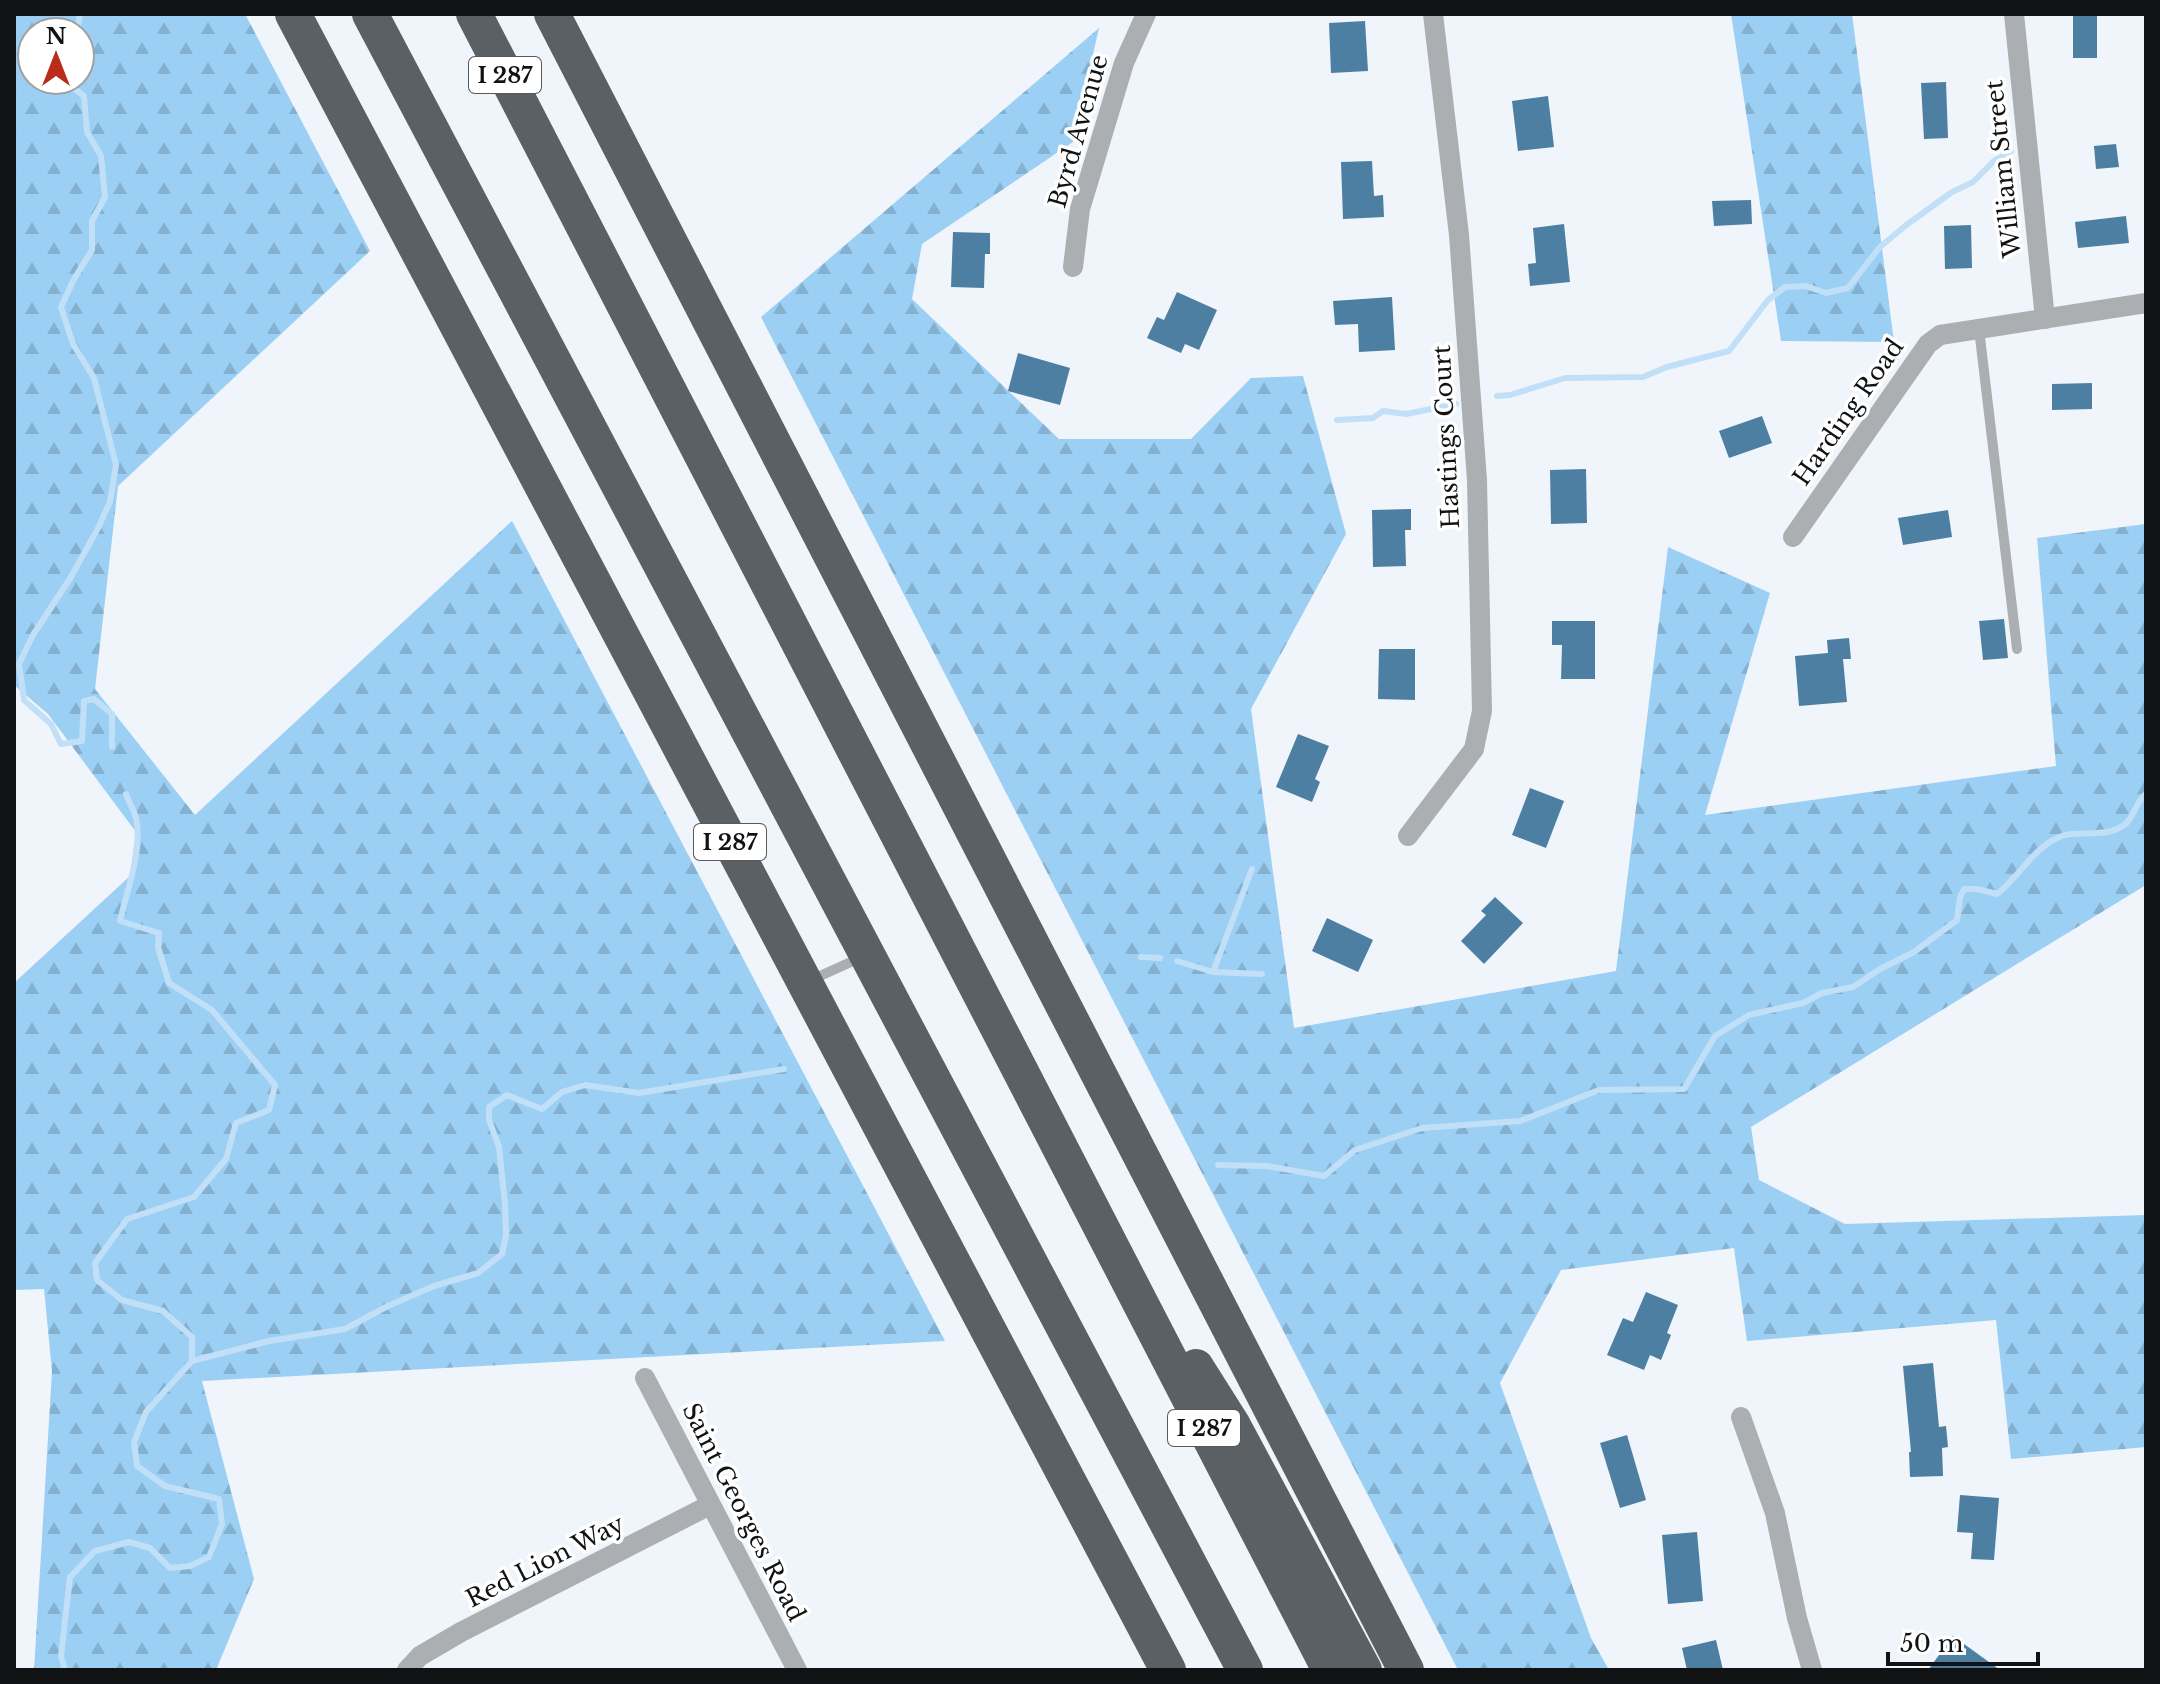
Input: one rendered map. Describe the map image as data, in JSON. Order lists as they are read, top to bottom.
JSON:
{
  "streets": {
    "highway": ["I 287"],
    "street": [
      "Byrd Avenue",
      "William Street",
      "Harding Road",
      "Hastings Court",
      "Saint Georges Road",
      "Red Lion Way"
    ]
  },
  "crossings": [
    ["William Street", "Harding Road"],
    ["Saint Georges Road", "Red Lion Way"]
  ],
  "scale_bar": "50 m",
  "north": "top"
}
